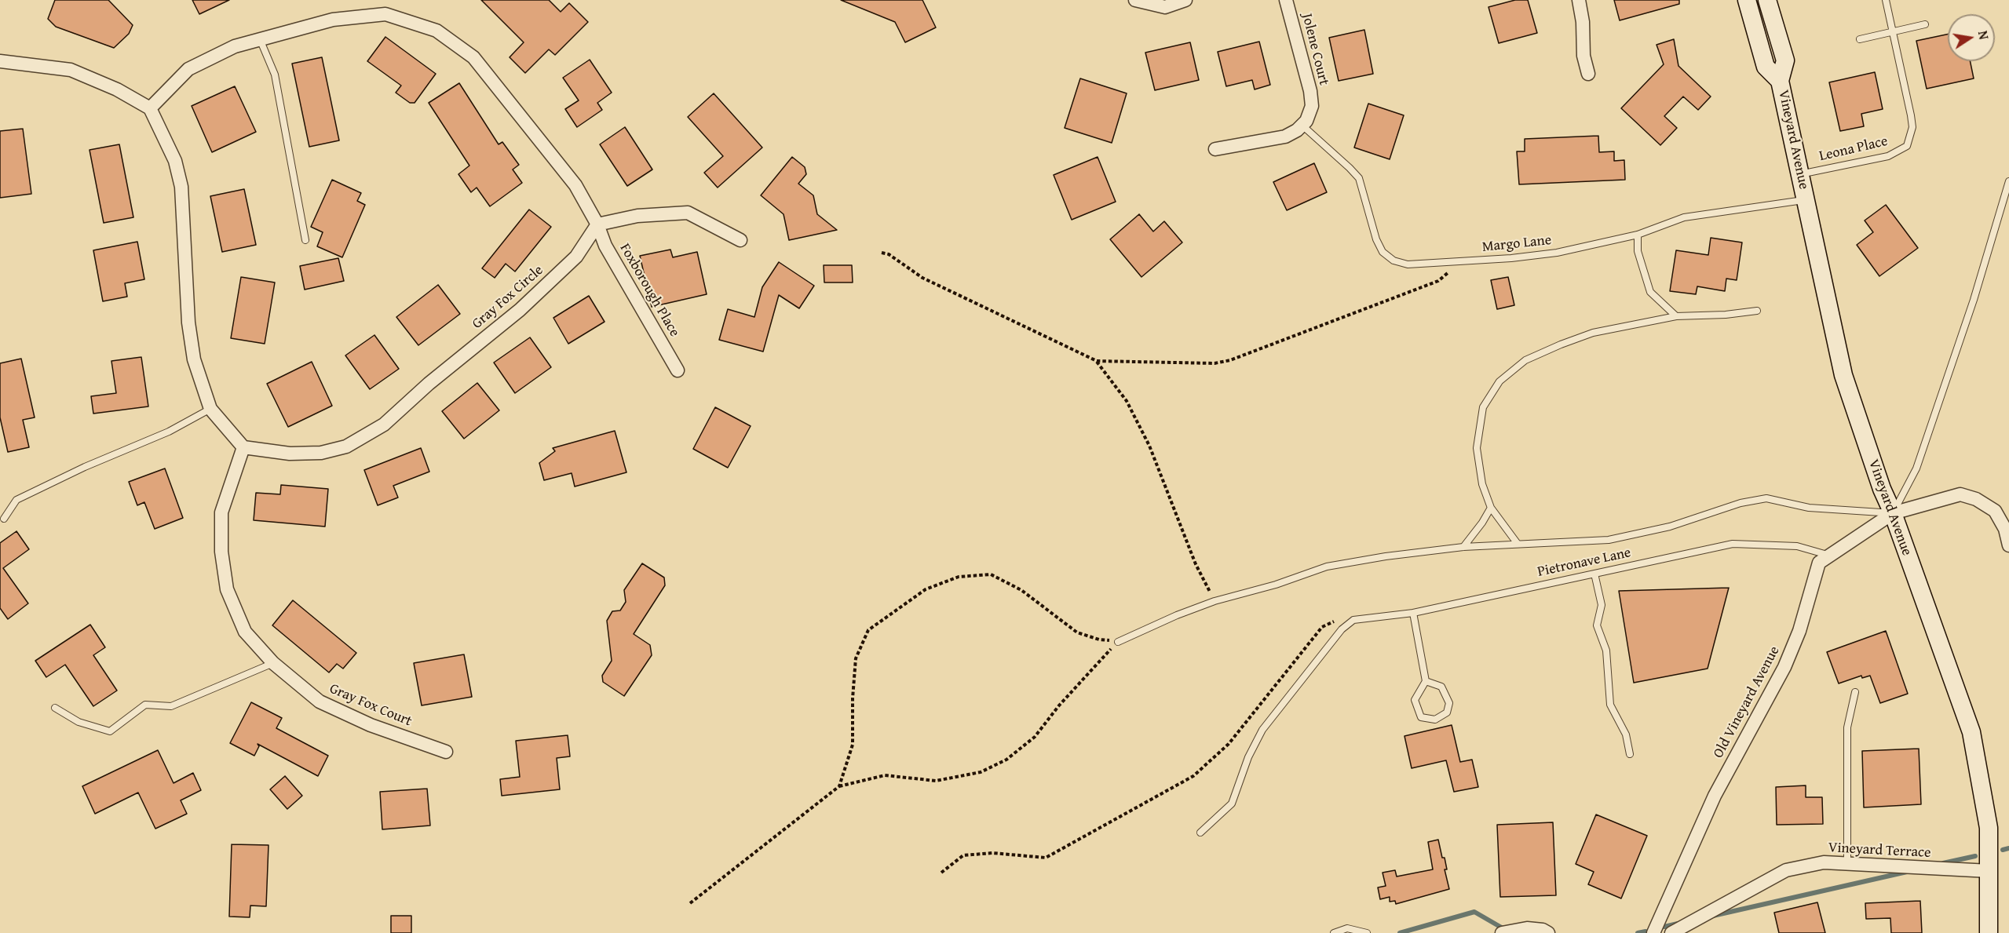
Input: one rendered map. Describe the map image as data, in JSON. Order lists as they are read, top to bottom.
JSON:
{
  "streets": {
    "street": [
      "Jolene Court",
      "Vineyard Avenue",
      "Foxborough Place",
      "Gray Fox Circle",
      "Old Vineyard Avenue",
      "Gray Fox Court",
      "Vineyard Terrace"
    ],
    "lane": ["Leona Place", "Margo Lane", "Pietronave Lane"]
  },
  "crossings": [
    ["Jolene Court", "Margo Lane"],
    ["Vineyard Avenue", "Leona Place"],
    ["Vineyard Avenue", "Margo Lane"],
    ["Vineyard Avenue", "Old Vineyard Avenue"],
    ["Vineyard Avenue", "Vineyard Terrace"],
    ["Foxborough Place", "Gray Fox Circle"],
    ["Gray Fox Circle", "Gray Fox Court"],
    ["Pietronave Lane", "Old Vineyard Avenue"]
  ],
  "north": "right"
}
